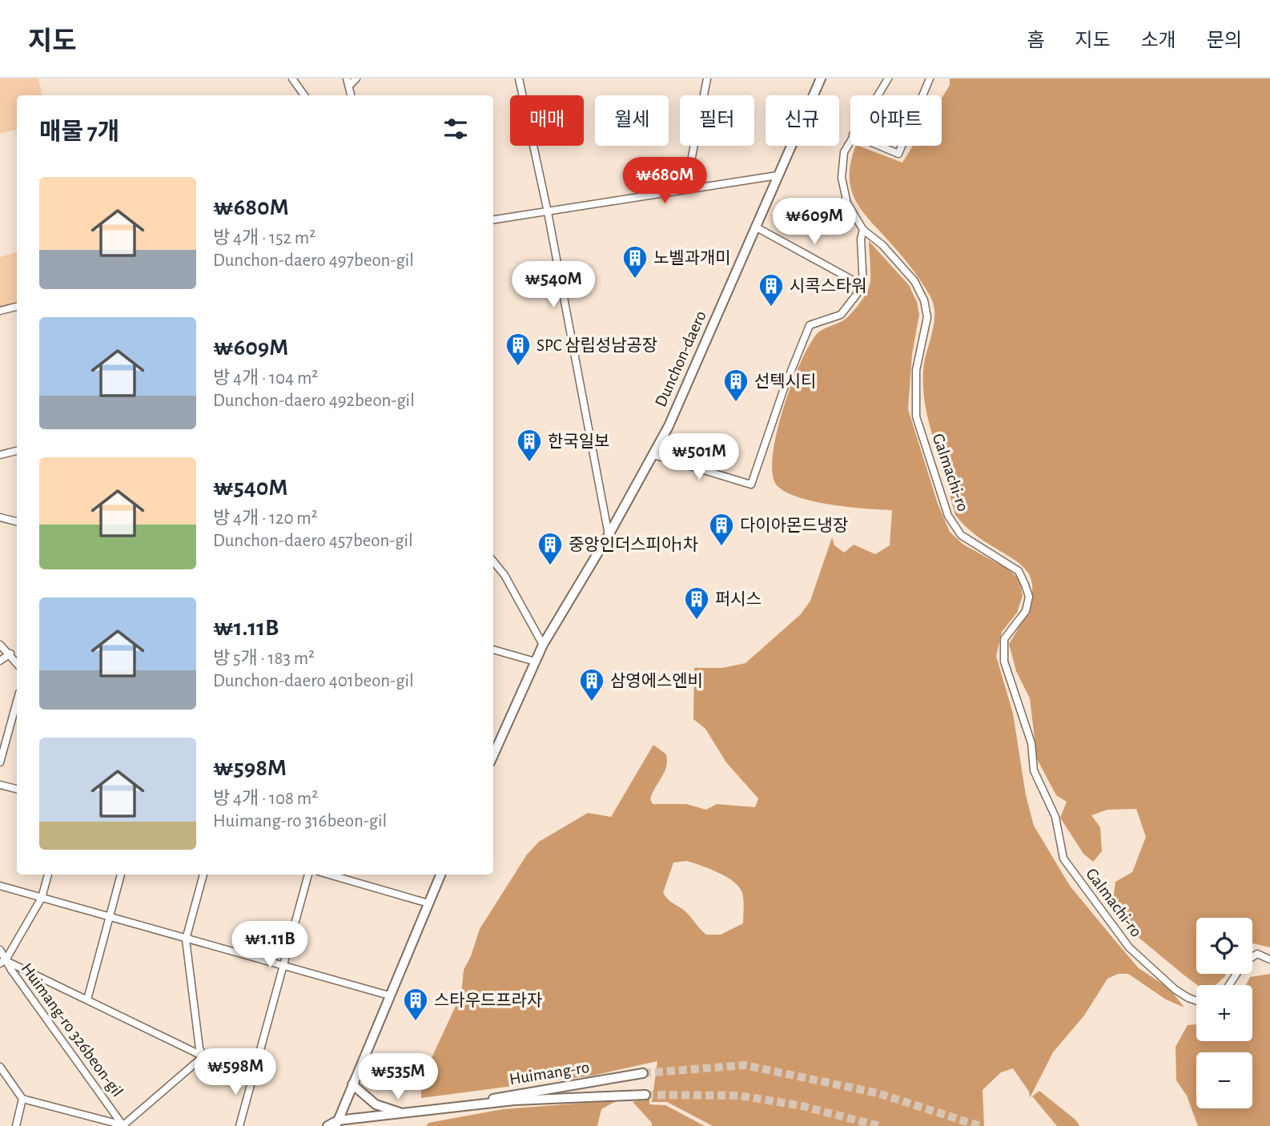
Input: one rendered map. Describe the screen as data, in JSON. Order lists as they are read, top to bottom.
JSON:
{
  "streets": {
    "main road": ["Dunchon-daero", "Huimang-ro"],
    "street": ["Galmachi-ro", "Huimang-ro 326beon-gil"]
  },
  "places": {
    "building": [
      "노벨과개미",
      "시콕스타워",
      "SPC 삼립성남공장",
      "선텍시티",
      "한국일보",
      "다이아몬드냉장",
      "중앙인더스피아1차",
      "퍼시스",
      "삼영에스엔비",
      "스타우드프라자"
    ]
  },
  "page": {
    "header": "지도",
    "nav": [
      "홈",
      "지도",
      "소개",
      "문의"
    ],
    "chip": [
      "매매",
      "월세",
      "필터",
      "신규",
      "아파트"
    ],
    "heading": "매물 7개",
    "price": [
      "₩680M",
      "₩609M",
      "₩540M",
      "₩501M",
      "₩1.11B",
      "₩598M",
      "₩535M"
    ],
    "list": [
      {
        "name": "₩680M",
        "note": "방 4개 · 152 m² · Dunchon-daero 497beon-gil"
      },
      {
        "name": "₩609M",
        "note": "방 4개 · 104 m² · Dunchon-daero 492beon-gil"
      },
      {
        "name": "₩540M",
        "note": "방 4개 · 120 m² · Dunchon-daero 457beon-gil"
      },
      {
        "name": "₩1.11B",
        "note": "방 5개 · 183 m² · Dunchon-daero 401beon-gil"
      },
      {
        "name": "₩598M",
        "note": "방 4개 · 108 m² · Huimang-ro 316beon-gil"
      }
    ],
    "map_buttons": ["+", "−"]
  }
}
